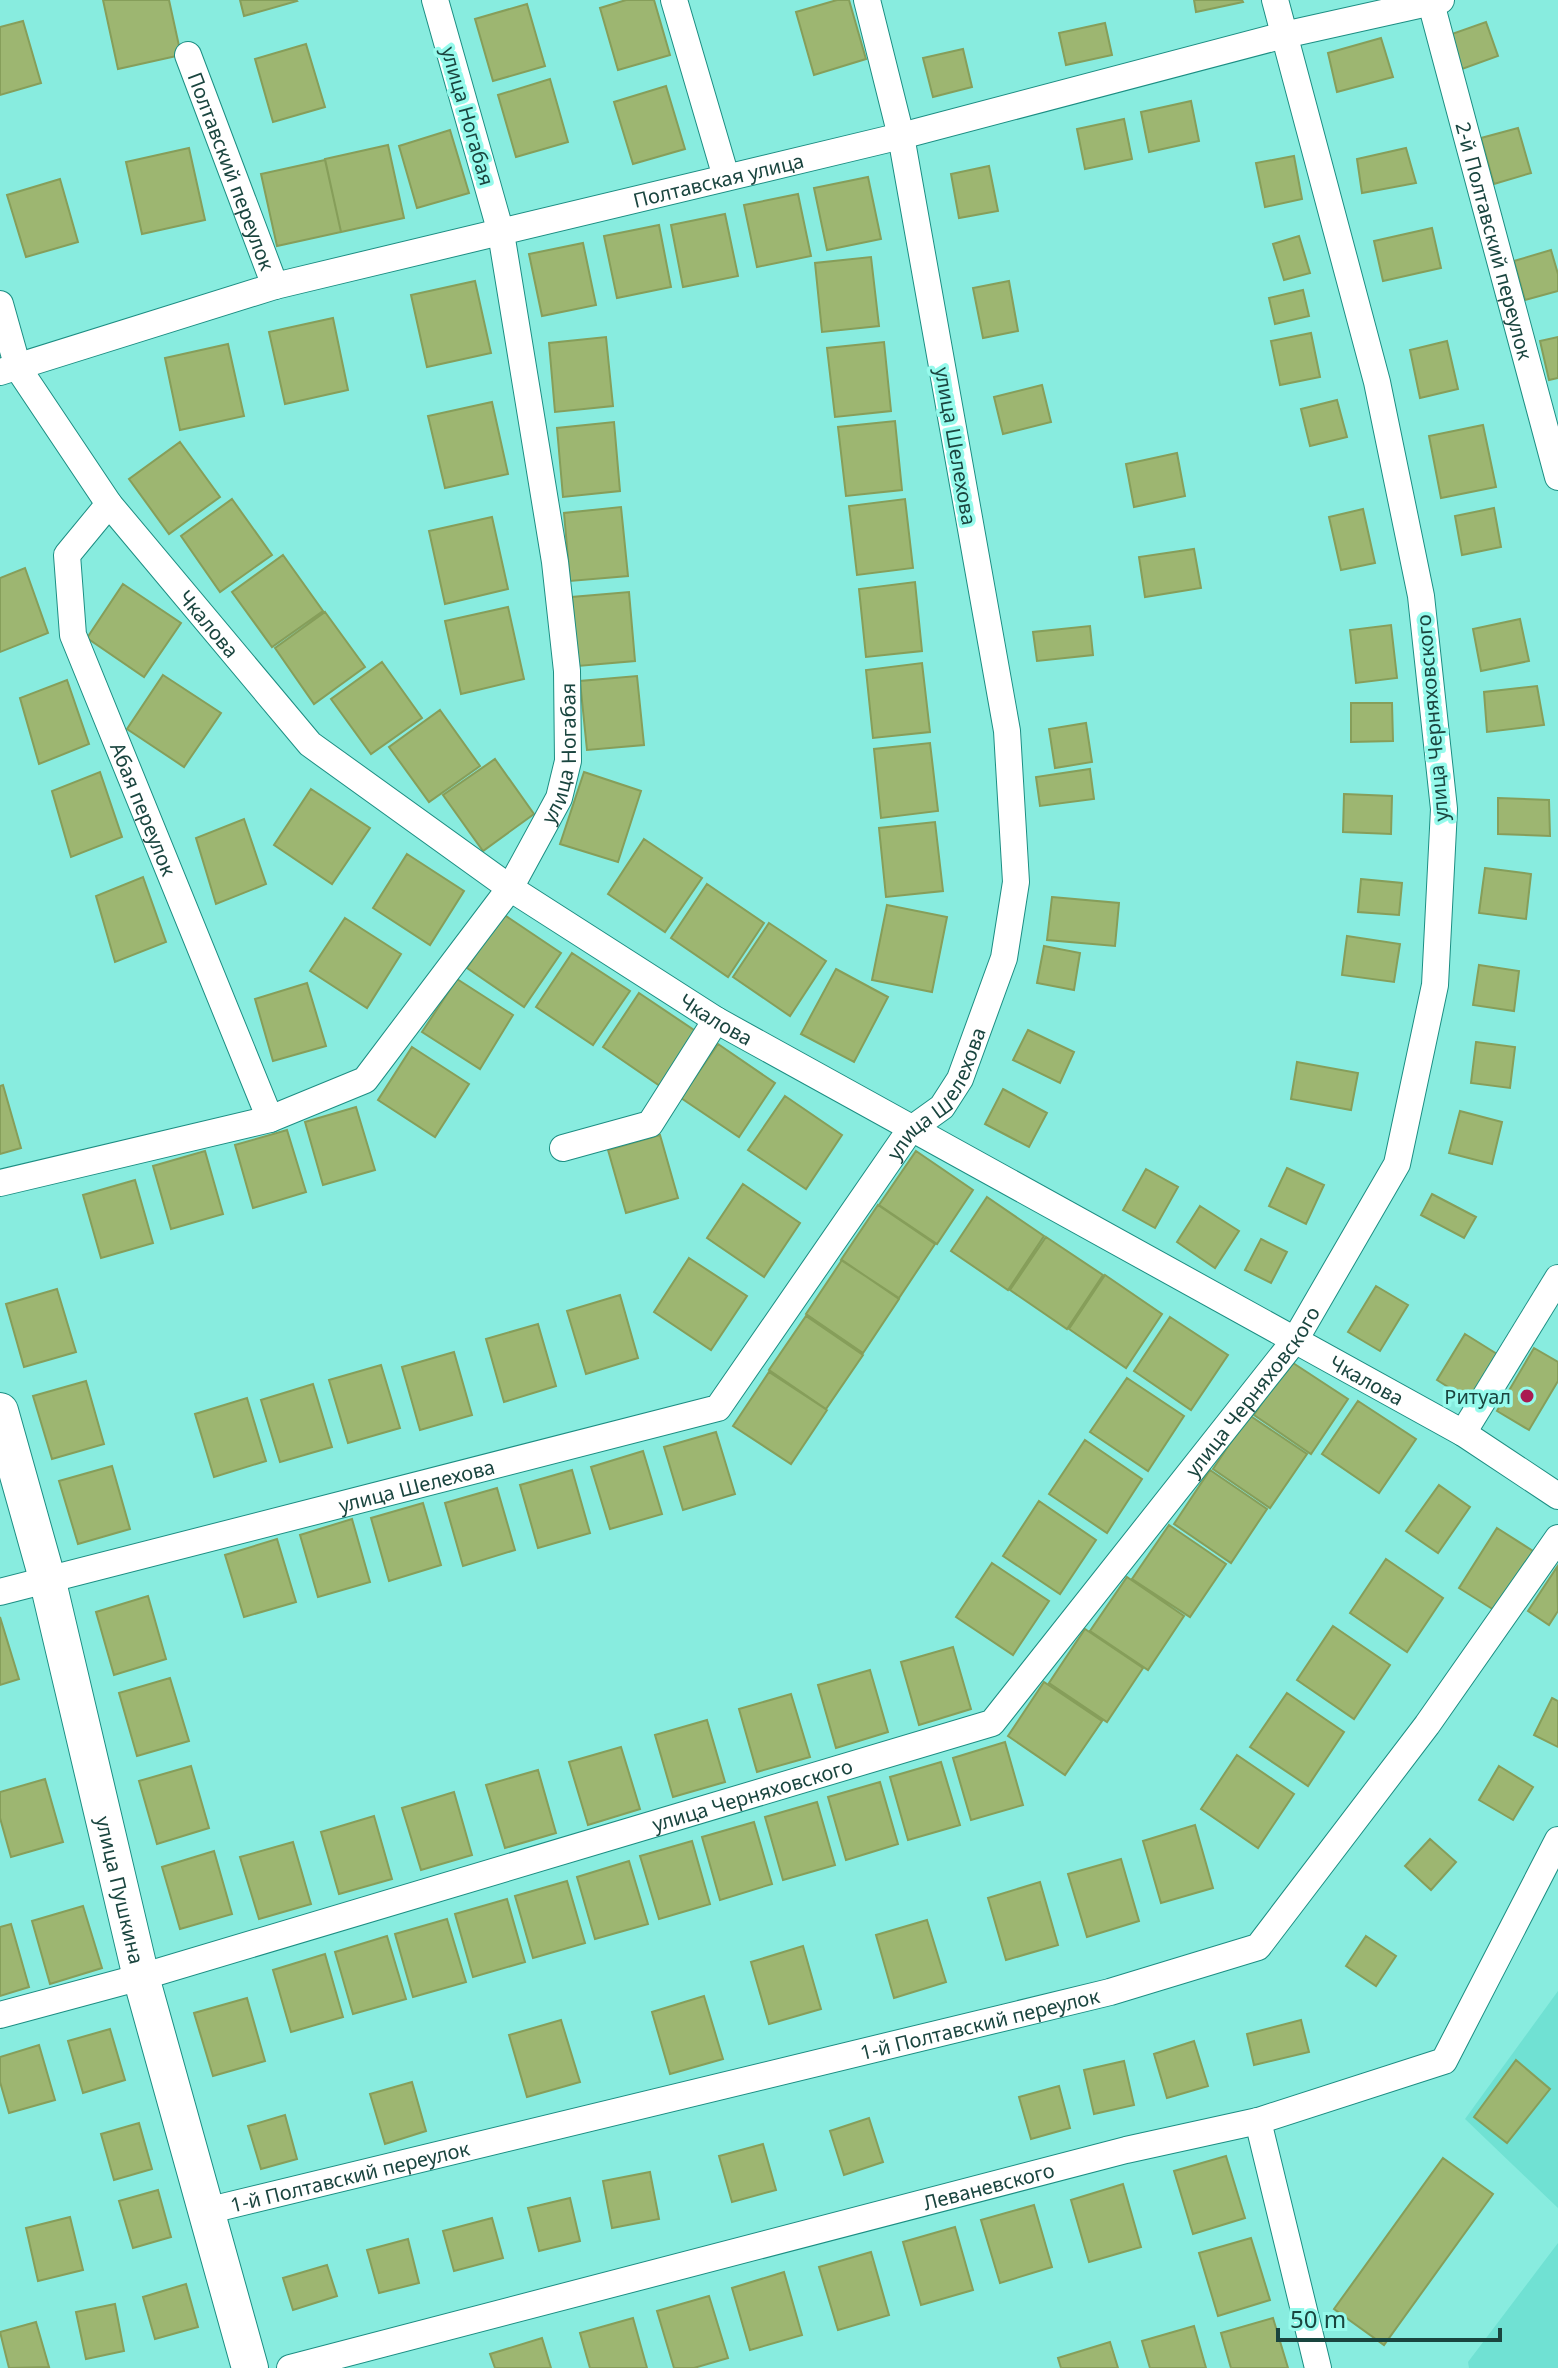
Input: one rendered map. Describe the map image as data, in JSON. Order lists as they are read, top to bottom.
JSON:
{
  "streets": {
    "street": [
      "улица Ногабая",
      "Полтавский переулок",
      "Полтавская улица",
      "2-й Полтавский переулок",
      "улица Шелехова",
      "Чкалова",
      "улица Черняховского",
      "Абая переулок",
      "улица Пушкина",
      "1-й Полтавский переулок",
      "Леваневского"
    ]
  },
  "crossings": [
    ["улица Ногабая", "Полтавская улица"],
    ["улица Ногабая", "Чкалова"],
    ["улица Ногабая", "Абая переулок"],
    ["Полтавский переулок", "Полтавская улица"],
    ["Полтавская улица", "2-й Полтавский переулок"],
    ["Полтавская улица", "улица Шелехова"],
    ["Полтавская улица", "Чкалова"],
    ["Полтавская улица", "улица Черняховского"],
    ["улица Шелехова", "Чкалова"],
    ["улица Шелехова", "улица Пушкина"],
    ["Чкалова", "улица Черняховского"],
    ["Чкалова", "Абая переулок"],
    ["улица Черняховского", "улица Пушкина"],
    ["улица Пушкина", "1-й Полтавский переулок"]
  ],
  "places": ["Ритуал"],
  "scale_bar": "50 m"
}
